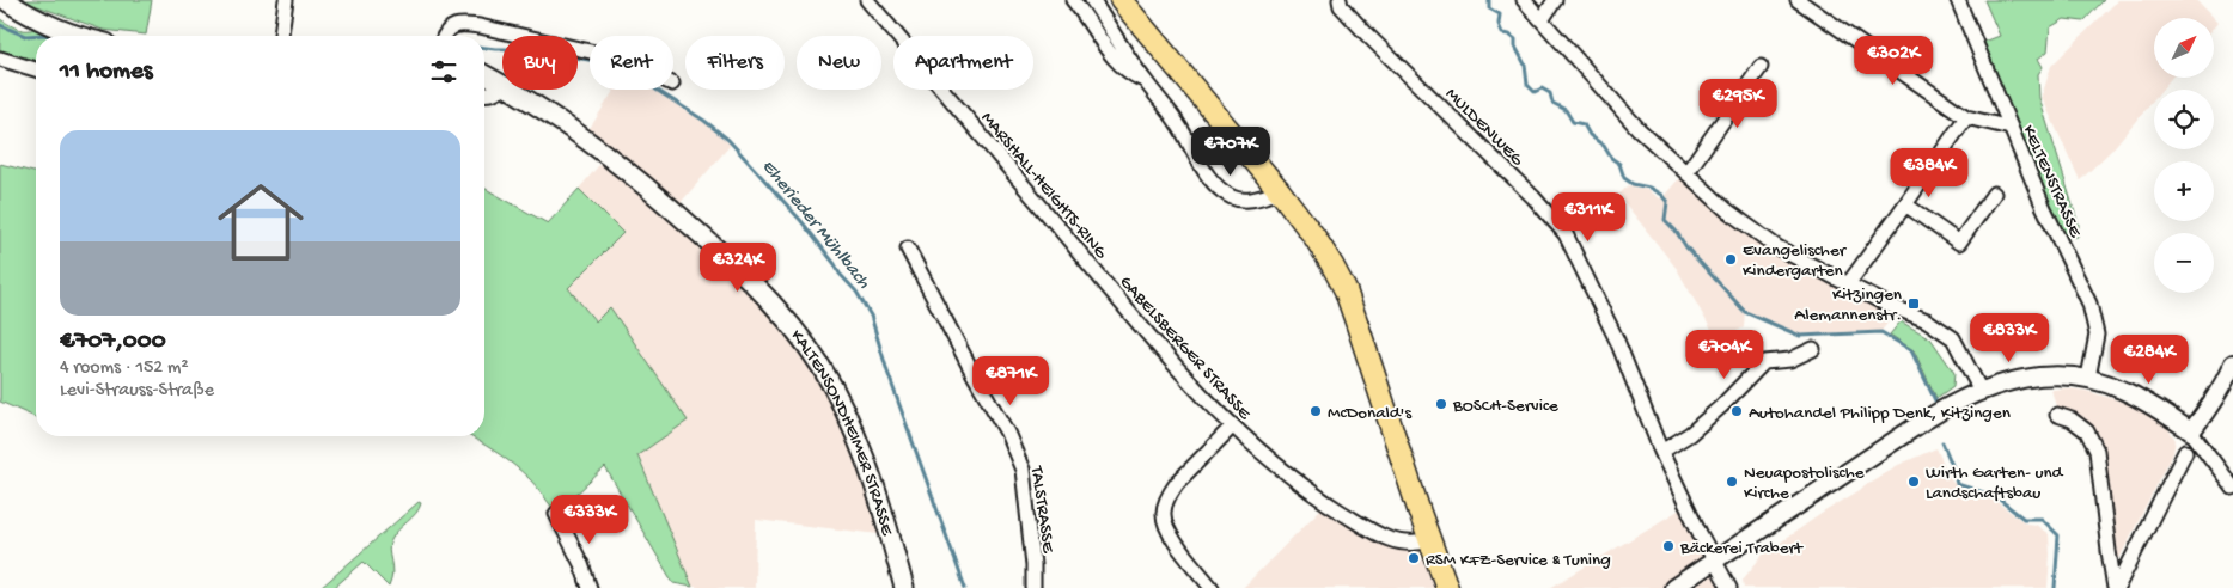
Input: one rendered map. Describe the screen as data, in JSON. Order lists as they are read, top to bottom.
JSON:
{
  "streets": {
    "main road": ["KALTENSONDHEIMER STRASSE"],
    "street": [
      "MULDENWEG",
      "KELTENSTRASSE",
      "MARSHALL-HEIGHTS-RING",
      "GABELSBERGER STRASSE",
      "TALSTRASSE"
    ]
  },
  "crossings": [
    ["MARSHALL-HEIGHTS-RING", "GABELSBERGER STRASSE"]
  ],
  "water": ["Eherieder Mühlbach"],
  "places": {
    "other": [
      "Evangelischer Kindergarten",
      "BOSCH-Service",
      "McDonald's",
      "Autohandel Philipp Denk, Kitzingen",
      "Neuapostolische Kirche",
      "Wirth Garten- und Landschaftsbau",
      "Bäckerei Trabert",
      "RSM KFZ-Service & Tuning"
    ],
    "transit": ["Kitzingen Alemannenstr."]
  },
  "north": "top right",
  "page": {
    "map_buttons": ["+", "−"],
    "price": [
      "€302K",
      "€295K",
      "€707K",
      "€384K",
      "€311K",
      "€324K",
      "€833K",
      "€704K",
      "€284K",
      "€871K",
      "€333K"
    ],
    "chip": [
      "Buy",
      "Rent",
      "Filters",
      "New",
      "Apartment"
    ],
    "heading": "11 homes",
    "list": [
      {
        "name": "€707,000",
        "note": "4 rooms · 152 m² · Levi-Strauss-Straße"
      }
    ]
  }
}
